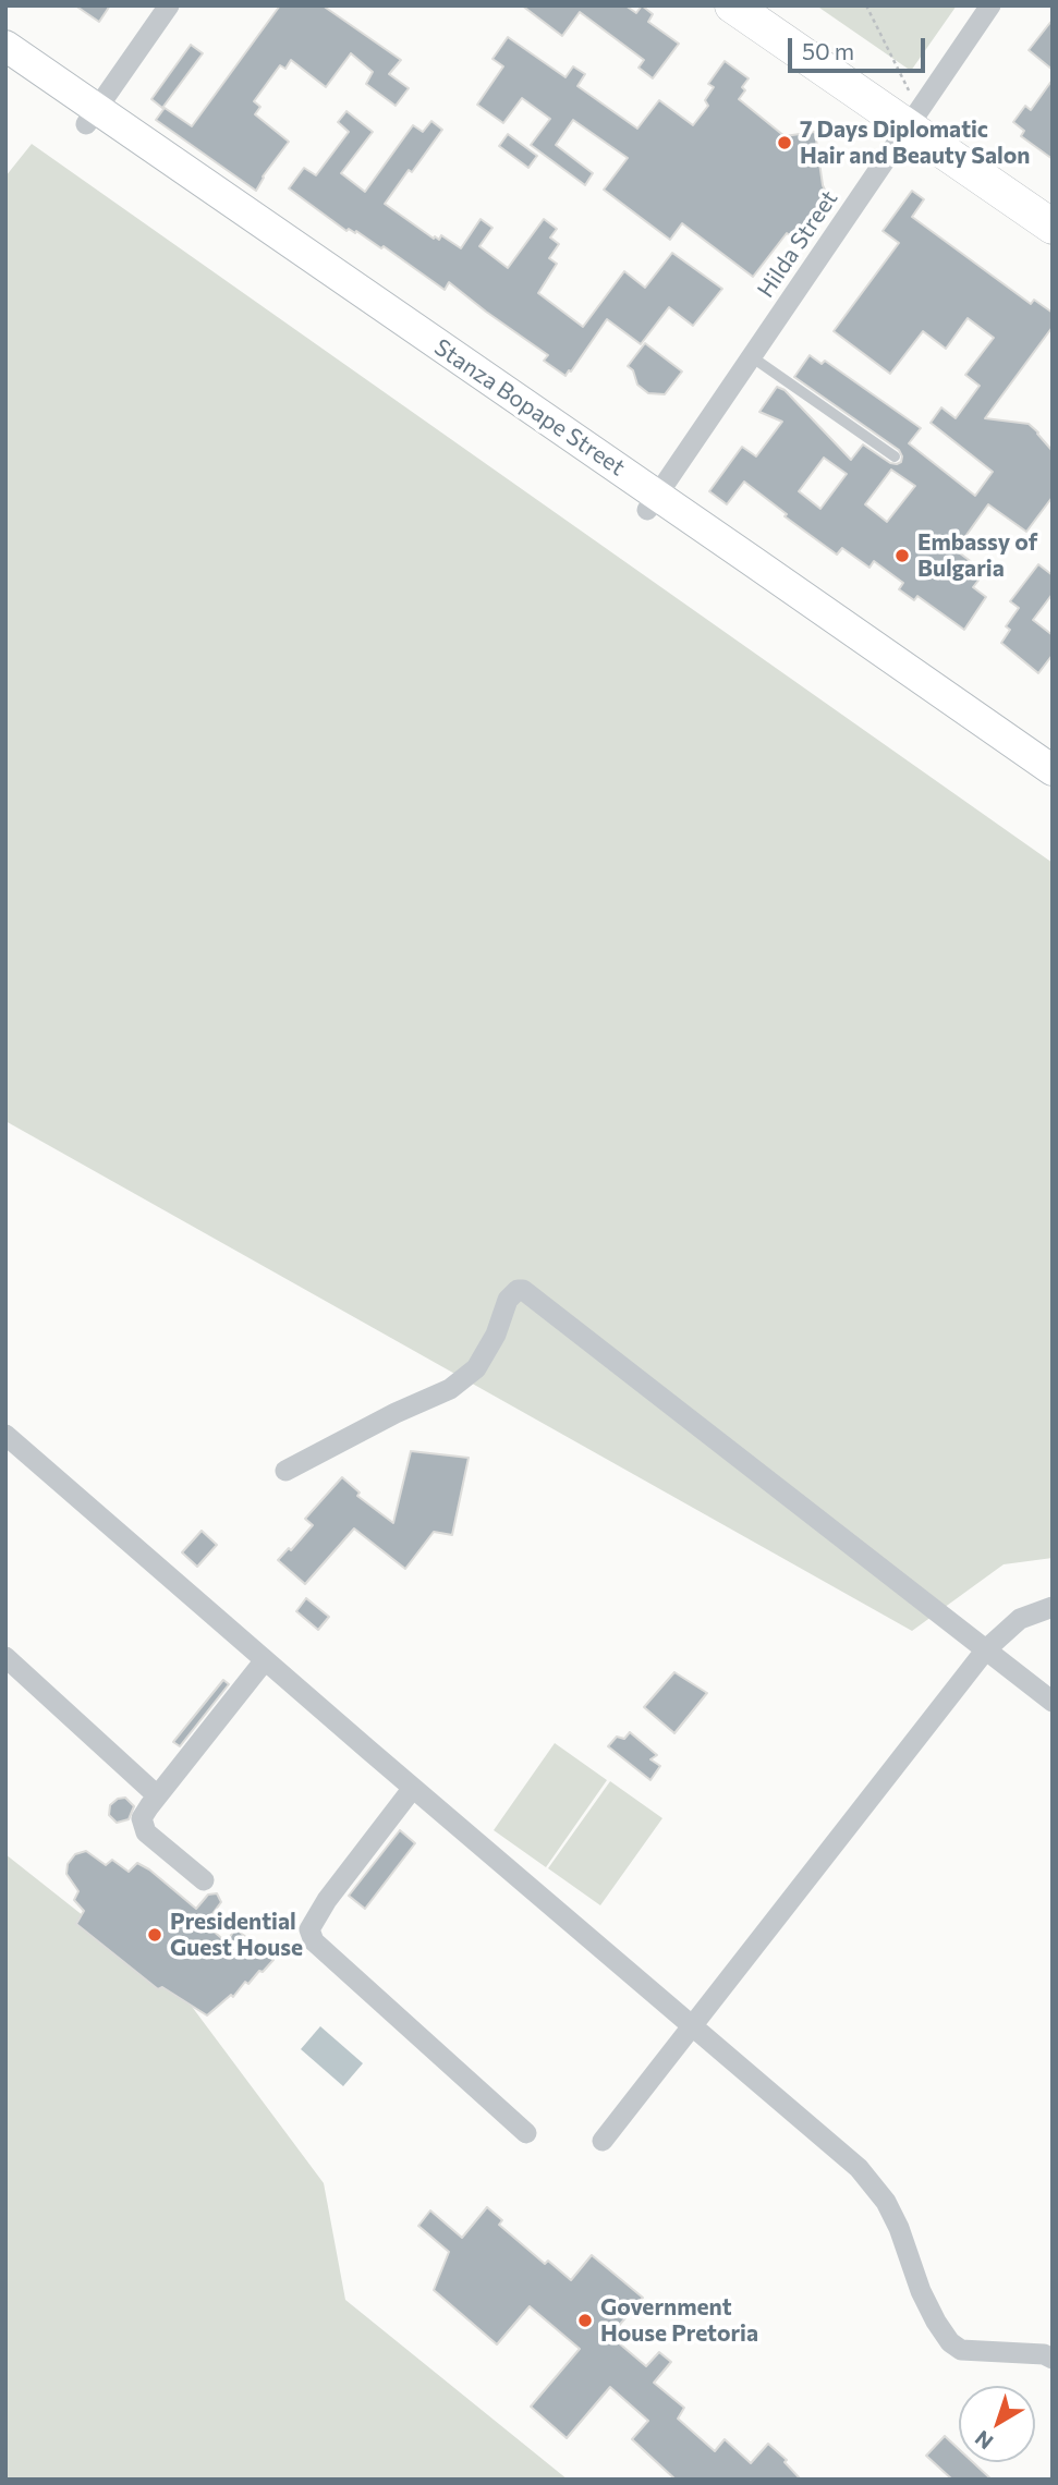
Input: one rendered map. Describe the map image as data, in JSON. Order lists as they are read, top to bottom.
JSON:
{
  "streets": {
    "main road": ["Stanza Bopape Street"],
    "street": ["Hilda Street"]
  },
  "crossings": [
    ["Hilda Street", "Stanza Bopape Street"]
  ],
  "places": [
    "7 Days Diplomatic Hair and Beauty Salon",
    "Embassy of Bulgaria",
    "Presidential Guest House",
    "Government House Pretoria"
  ],
  "scale_bar": "50 m",
  "north": "bottom left"
}
